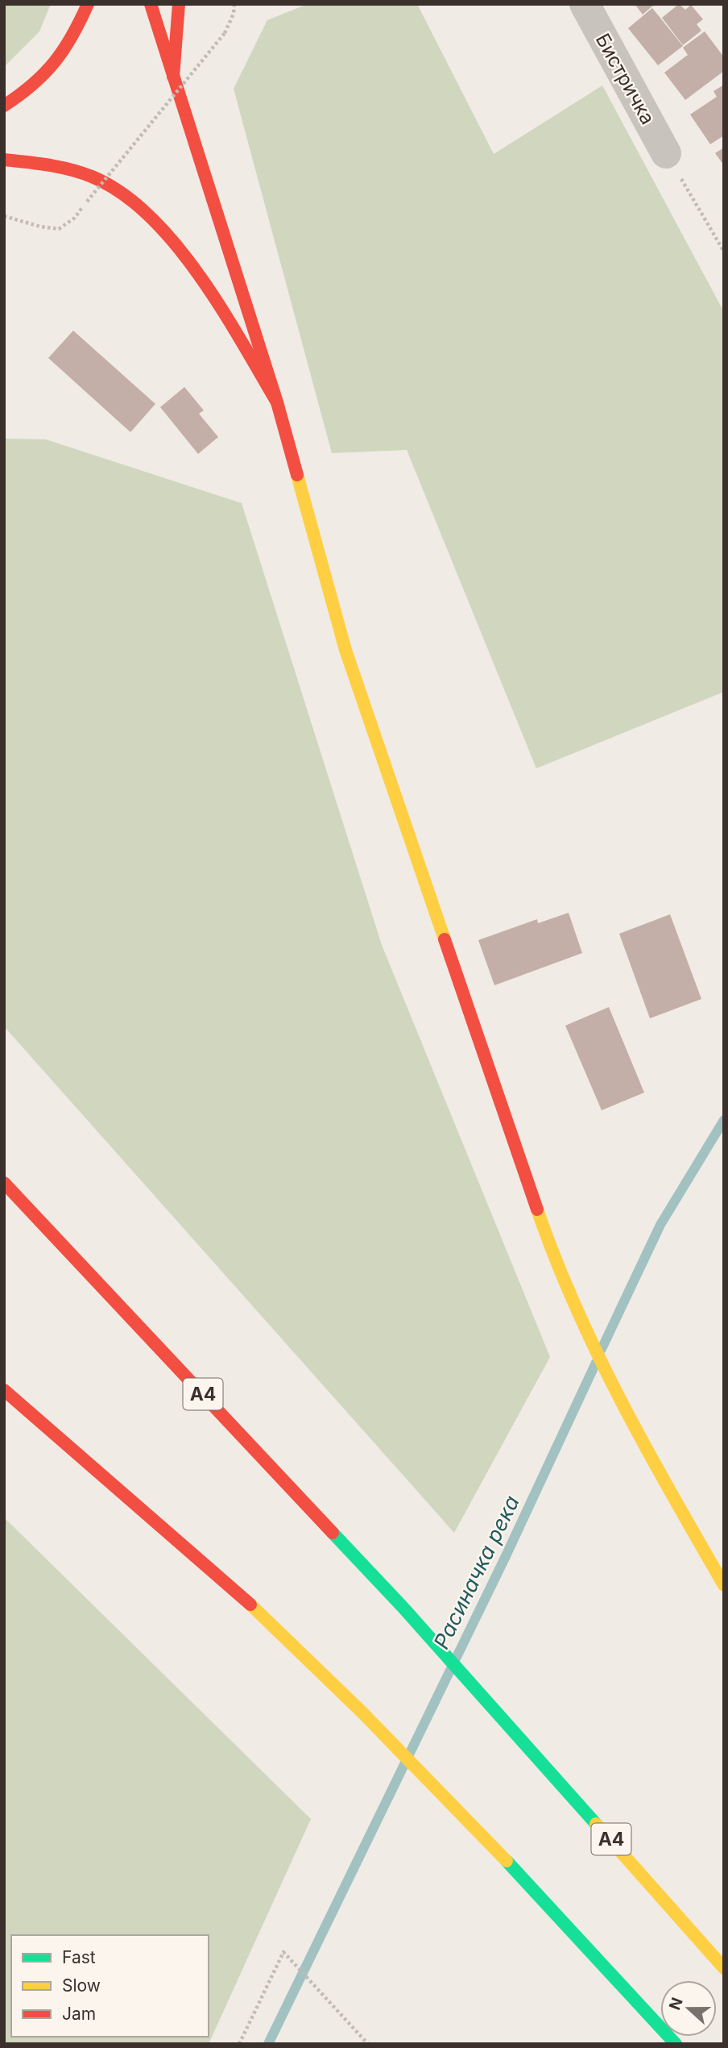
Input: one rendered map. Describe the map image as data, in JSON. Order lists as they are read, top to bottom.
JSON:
{
  "streets": {
    "main road": ["A4"],
    "street": ["Бистричка"]
  },
  "water": ["Расиначка река"],
  "legend": ["Fast", "Slow", "Jam"],
  "north": "left"
}
